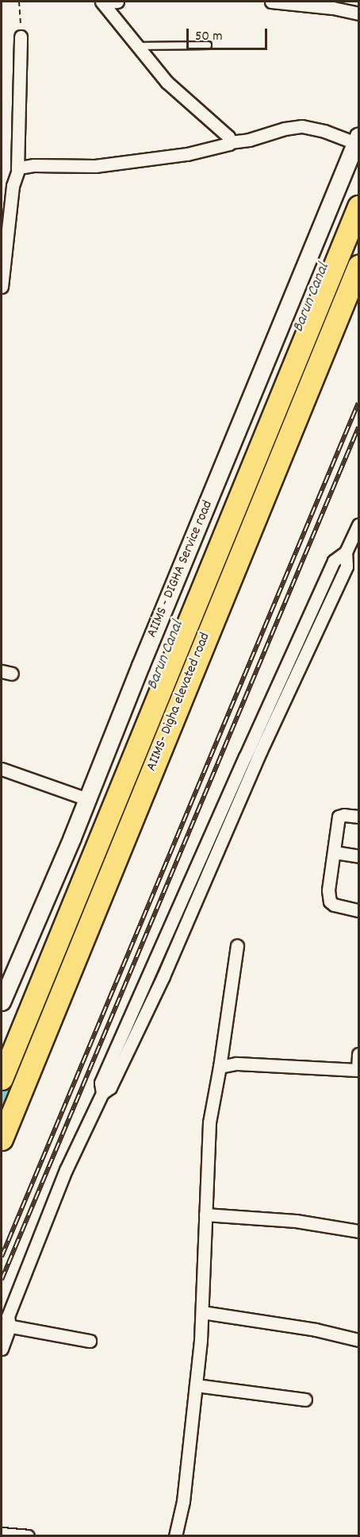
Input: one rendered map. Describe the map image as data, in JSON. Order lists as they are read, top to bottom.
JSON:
{
  "streets": {
    "highway": ["AIIMS- Digha elevated road"],
    "main road": ["AIIMS - DIGHA Service road"]
  },
  "water": ["Barun Canal"],
  "scale_bar": "50 m"
}
